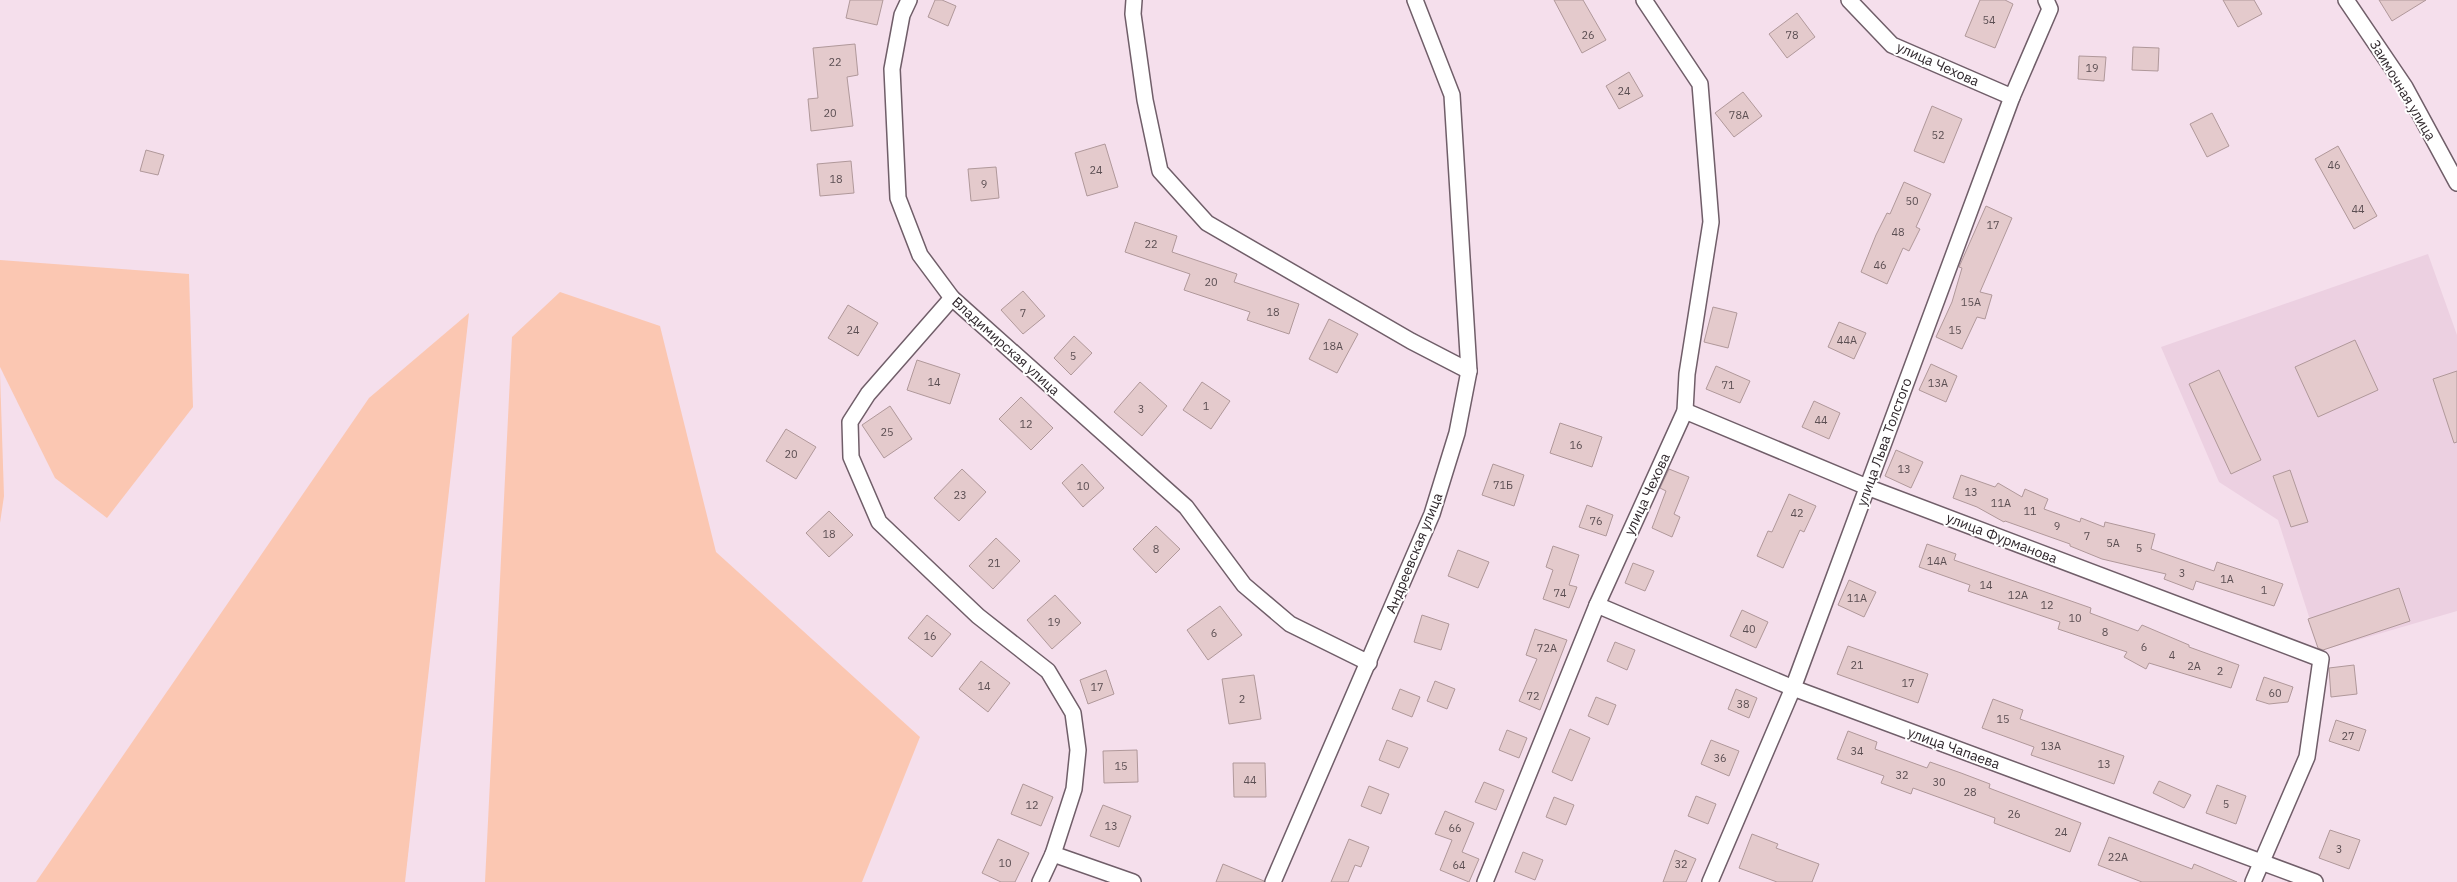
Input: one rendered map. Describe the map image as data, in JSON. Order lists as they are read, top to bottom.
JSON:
{
  "streets": {
    "street": [
      "улица Чехова",
      "Заимочная улица",
      "Владимирская улица",
      "улица Льва Толстого",
      "улица Фурманова",
      "Андреевская улица",
      "улица Чапаева"
    ]
  },
  "crossings": [
    ["улица Чехова", "улица Льва Толстого"],
    ["улица Чехова", "улица Фурманова"],
    ["улица Чехова", "улица Чапаева"],
    ["Владимирская улица", "Андреевская улица"],
    ["улица Льва Толстого", "улица Фурманова"],
    ["улица Льва Толстого", "улица Чапаева"],
    ["улица Фурманова", "улица Чапаева"]
  ],
  "house_numbers": [
    "54",
    "26",
    "78",
    "22",
    "19",
    "24",
    "20",
    "78А",
    "52",
    "46",
    "24",
    "18",
    "9",
    "50",
    "44",
    "17",
    "48",
    "22",
    "46",
    "20",
    "15А",
    "18",
    "7",
    "24",
    "15",
    "44А",
    "18А",
    "5",
    "14",
    "13А",
    "71",
    "1",
    "3",
    "44",
    "12",
    "25",
    "16",
    "20",
    "13",
    "71Б",
    "10",
    "13",
    "23",
    "11А",
    "11",
    "42",
    "76",
    "9",
    "18",
    "7",
    "5А",
    "5",
    "8",
    "14А",
    "21",
    "3",
    "1А",
    "14",
    "1",
    "74",
    "12А",
    "11А",
    "12",
    "10",
    "19",
    "40",
    "8",
    "6",
    "16",
    "6",
    "72А",
    "4",
    "21",
    "2А",
    "2",
    "17",
    "14",
    "17",
    "60",
    "72",
    "2",
    "38",
    "15",
    "27",
    "13А",
    "34",
    "36",
    "13",
    "15",
    "32",
    "44",
    "30",
    "28",
    "5",
    "12",
    "26",
    "13",
    "66",
    "24",
    "3",
    "22А",
    "10",
    "32",
    "64"
  ]
}
